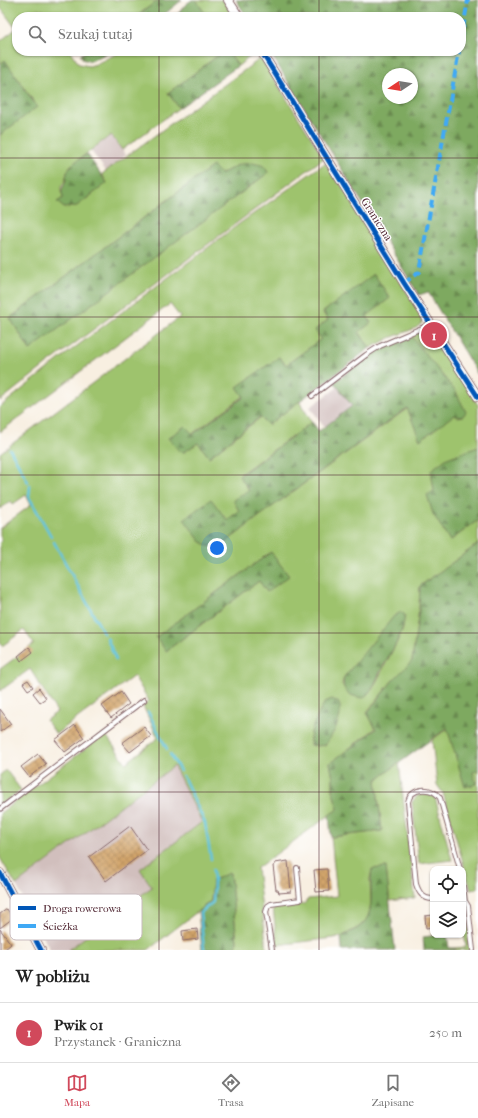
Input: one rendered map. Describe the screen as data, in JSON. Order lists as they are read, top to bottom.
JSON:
{
  "streets": {
    "street": ["Graniczna"]
  },
  "legend": ["Droga rowerowa", "Ścieżka"],
  "north": "left",
  "page": {
    "search": "Szukaj tutaj",
    "pins": "1",
    "heading": "W pobliżu",
    "list": [
      {
        "mark": "1",
        "name": "Pwik 01",
        "note": "Przystanek · Graniczna",
        "value": "250 m"
      }
    ],
    "nav": ["Mapa", "Trasa", "Zapisane"]
  }
}
